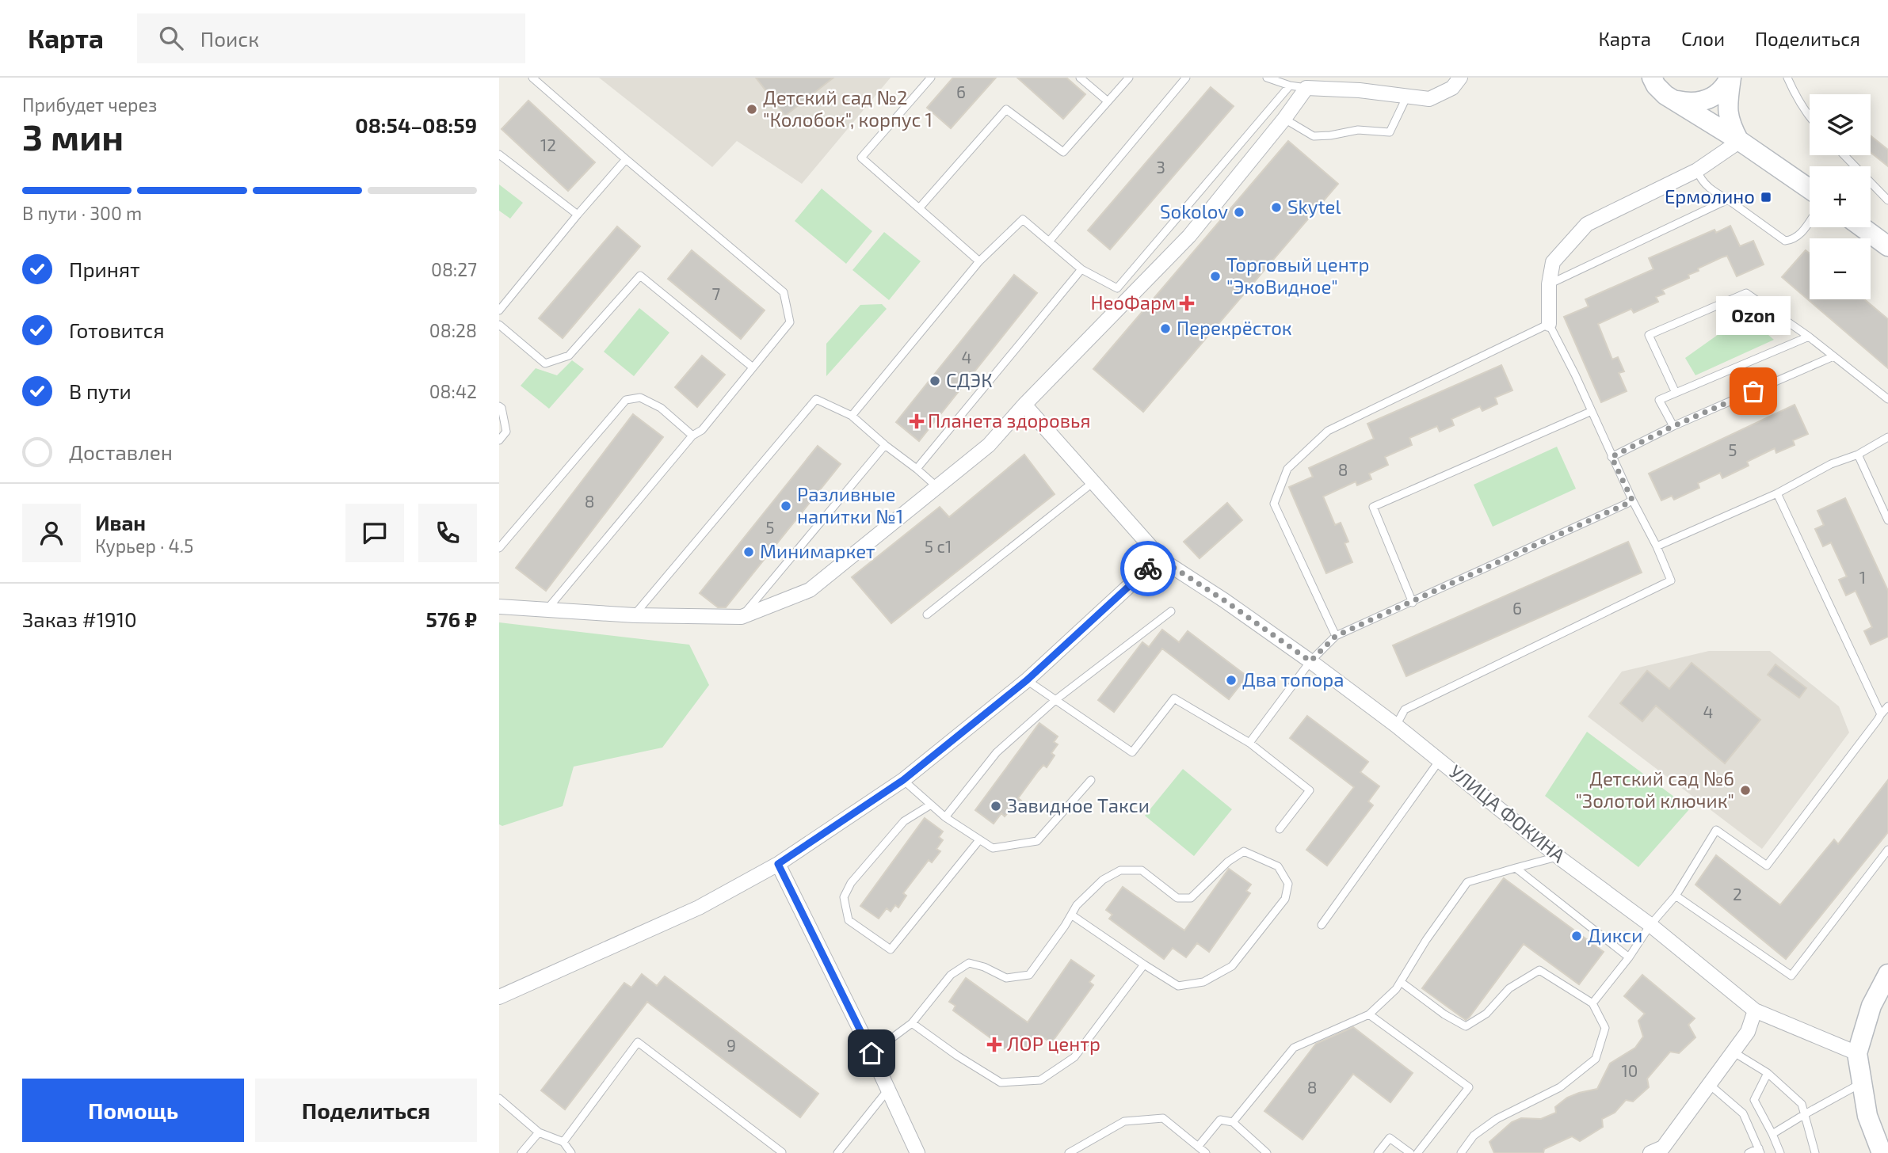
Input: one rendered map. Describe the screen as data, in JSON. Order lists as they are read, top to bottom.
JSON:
{
  "streets": {
    "street": ["УЛИЦА ФОКИНА"]
  },
  "places": {
    "other": [
      "Детский сад №2 \"Колобок\", корпус 1",
      "Skytel",
      "Sokolov",
      "Торговый центр \"ЭкоВидное\"",
      "Перекрёсток",
      "СДЭК",
      "Ozon",
      "Разливные напитки №1",
      "Минимаркет",
      "Два топора",
      "Детский сад №6 \"Золотой ключик\"",
      "Завидное Такси",
      "Дикси"
    ],
    "transit": ["Ермолино"],
    "health": ["НеоФарм", "Планета здоровья", "ЛОР центр"]
  },
  "house_numbers": [
    "6",
    "12",
    "3",
    "7",
    "4",
    "5",
    "8",
    "8",
    "5",
    "5 с1",
    "1",
    "6",
    "4",
    "2",
    "9",
    "10",
    "8"
  ],
  "page": {
    "header": "Карта",
    "search": "Поиск",
    "nav": ["Карта", "Слои", "Поделиться"],
    "heading": ["3 мин", "Прибудет через", "08:54–08:59"],
    "panel": [
      "Иван",
      "Курьер · 4.5",
      "Заказ #1910",
      "576 ₽"
    ],
    "map_buttons": ["+", "−"],
    "bar": "В пути · 300 m",
    "list": [
      ["Принят", "08:27"],
      ["Готовится", "08:28"],
      ["В пути", "08:42"],
      "Доставлен"
    ],
    "bubble": "Ozon",
    "buttons": ["Помощь", "Поделиться"]
  }
}
